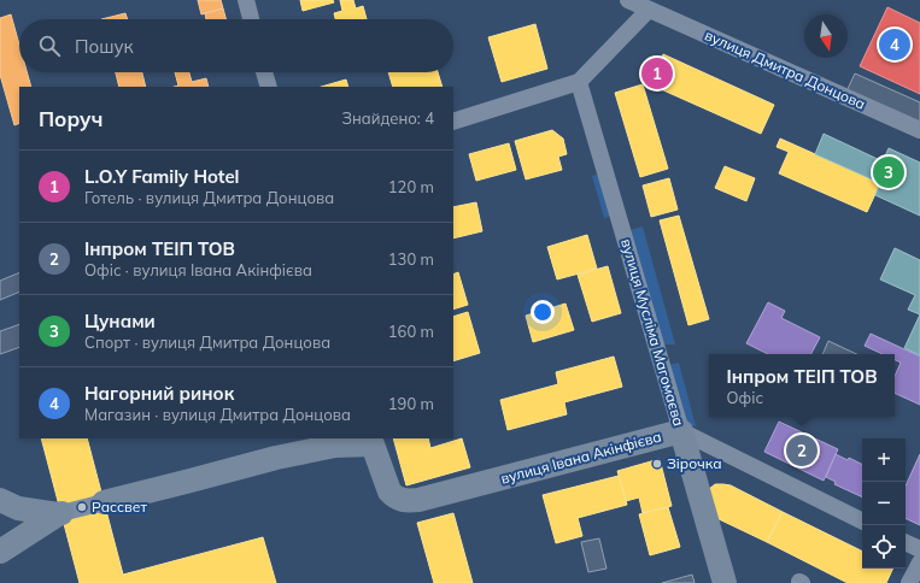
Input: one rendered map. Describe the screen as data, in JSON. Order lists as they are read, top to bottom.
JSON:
{
  "streets": {
    "street": ["вулиця Дмитра Донцова", "вулиця Мусліма Магомаєва", "вулиця Івана Акінфієва"]
  },
  "crossings": [
    ["вулиця Мусліма Магомаєва", "вулиця Івана Акінфієва"]
  ],
  "places": ["Зірочка", "Рассвет"],
  "north": "bottom",
  "page": {
    "search": "Пошук",
    "pins": [
      "4",
      "1",
      "3",
      "2"
    ],
    "heading": ["Поруч", "Знайдено: 4"],
    "list": [
      {
        "mark": "1",
        "name": "L.O.Y Family Hotel",
        "note": "Готель · вулиця Дмитра Донцова",
        "value": "120 m"
      },
      {
        "mark": "2",
        "name": "Інпром ТЕІП ТОВ",
        "note": "Офіс · вулиця Івана Акінфієва",
        "value": "130 m"
      },
      {
        "mark": "3",
        "name": "Цунами",
        "note": "Спорт · вулиця Дмитра Донцова",
        "value": "160 m"
      },
      {
        "mark": "4",
        "name": "Нагорний ринок",
        "note": "Магазин · вулиця Дмитра Донцова",
        "value": "190 m"
      }
    ],
    "popup": ["Інпром ТЕІП ТОВ", "Офіс"],
    "map_buttons": ["+", "−"]
  }
}
